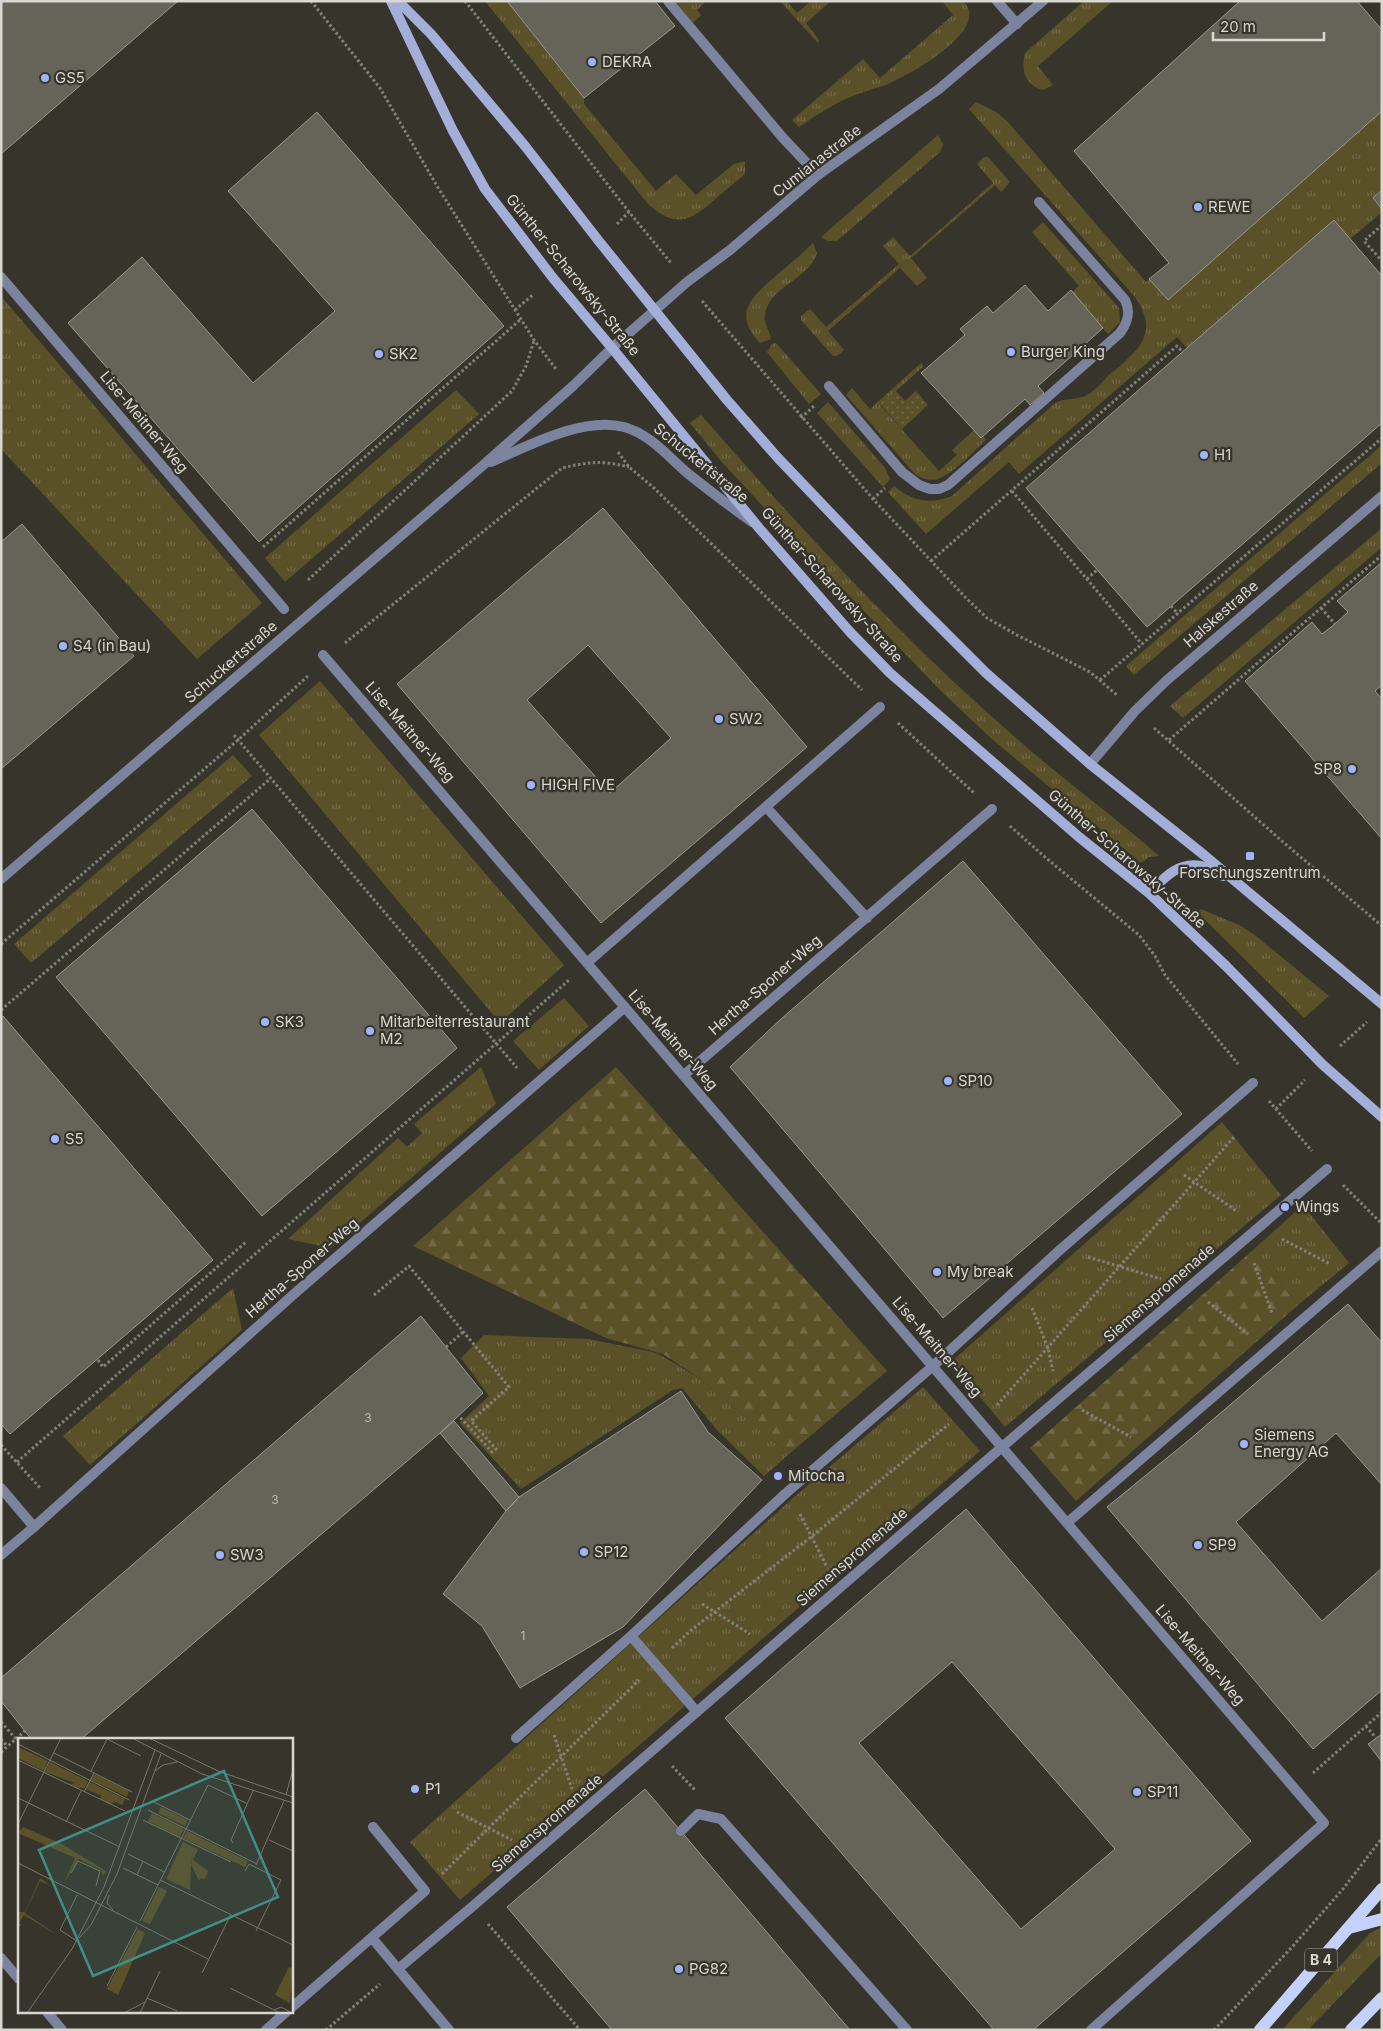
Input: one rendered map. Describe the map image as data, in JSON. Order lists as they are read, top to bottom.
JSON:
{
  "streets": {
    "main road": ["B 4"],
    "street": [
      "Cumianastraße",
      "Günther-Scharowsky-Straße",
      "Lise-Meitner-Weg",
      "Schuckertstraße",
      "Halskestraße",
      "Hertha-Sponer-Weg",
      "Siemenspromenade"
    ]
  },
  "crossings": [
    ["Cumianastraße", "Günther-Scharowsky-Straße"],
    ["Cumianastraße", "Schuckertstraße"],
    ["Günther-Scharowsky-Straße", "Schuckertstraße"],
    ["Lise-Meitner-Weg", "Hertha-Sponer-Weg"],
    ["Lise-Meitner-Weg", "Siemenspromenade"]
  ],
  "places": {
    "other": [
      "DEKRA",
      "GS5",
      "REWE",
      "Burger King",
      "SK2",
      "H1",
      "S4 (in Bau)",
      "SW2",
      "SP8",
      "HIGH FIVE",
      "SK3",
      "Mitarbeiterrestaurant M2",
      "SP10",
      "S5",
      "Wings",
      "My break",
      "Siemens Energy AG",
      "Mitocha",
      "SP9",
      "SP12",
      "SW3",
      "P1",
      "SP11",
      "PG82"
    ],
    "transit": ["Forschungszentrum"]
  },
  "house_numbers": ["3", "3", "1"],
  "scale_bar": "20 m"
}
